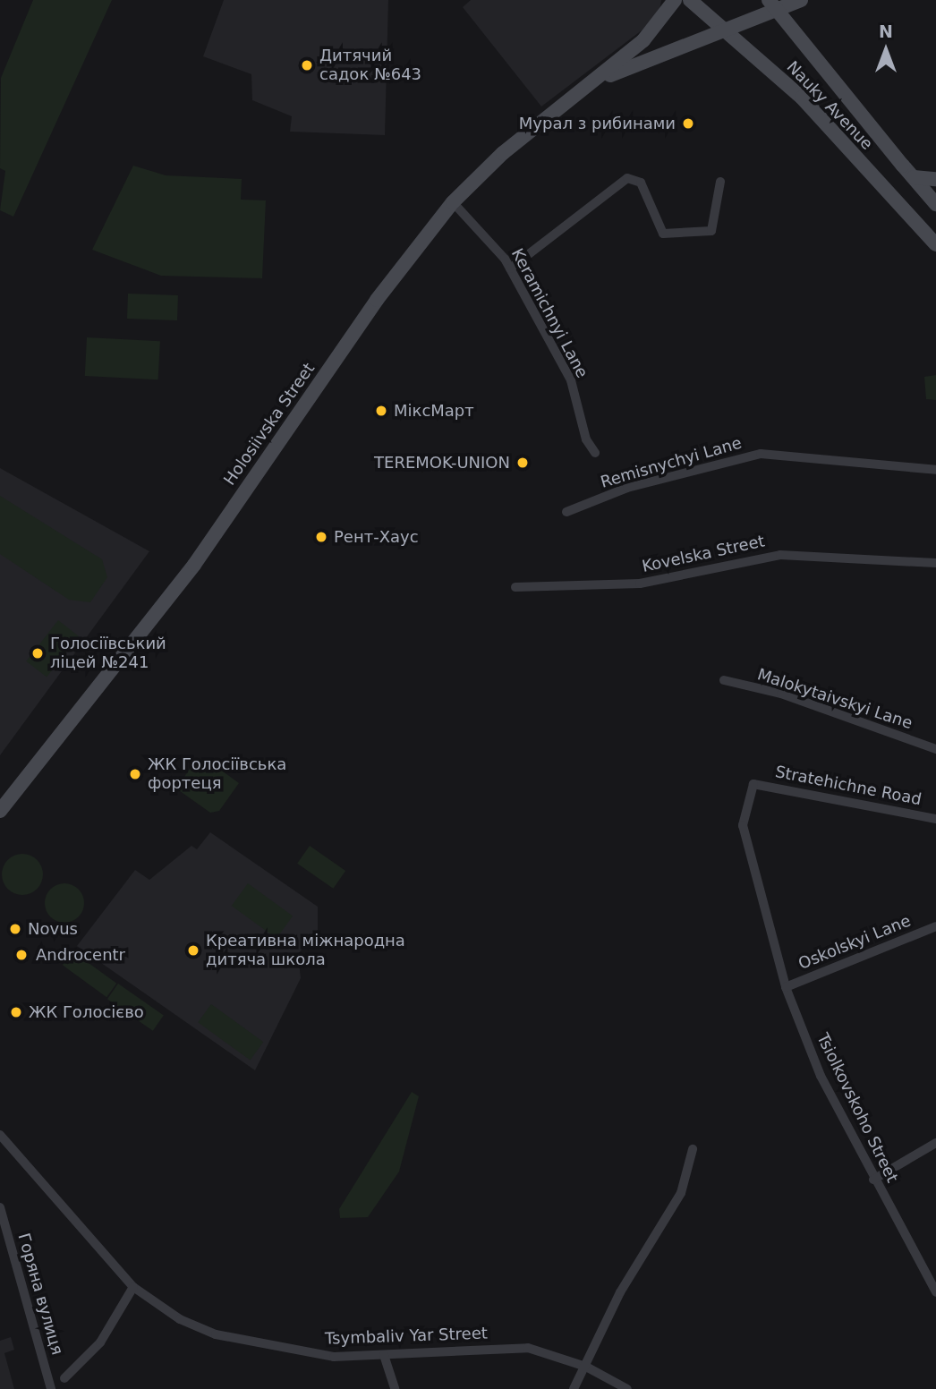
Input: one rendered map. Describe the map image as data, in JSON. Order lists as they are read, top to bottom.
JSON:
{
  "streets": {
    "main road": ["Nauky Avenue", "Holosiivska Street"],
    "street": [
      "Keramichnyi Lane",
      "Remisnychyi Lane",
      "Kovelska Street",
      "Malokytaivskyi Lane",
      "Stratehichne Road",
      "Oskolskyi Lane",
      "Tsiolkovskoho Street",
      "Горяна вулиця",
      "Tsymbaliv Yar Street"
    ]
  },
  "crossings": [
    ["Nauky Avenue", "Holosiivska Street"],
    ["Keramichnyi Lane", "Holosiivska Street"],
    ["Stratehichne Road", "Tsiolkovskoho Street"],
    ["Oskolskyi Lane", "Tsiolkovskoho Street"]
  ],
  "places": [
    "Дитячий садок №643",
    "Мурал з рибинами",
    "МіксМарт",
    "TEREMOK-UNION",
    "Рент-Хаус",
    "Голосіївський ліцей №241",
    "ЖК Голосіївська фортеця",
    "Novus",
    "Креативна міжнародна дитяча школа",
    "Androcentr",
    "ЖК Голосієво"
  ],
  "north": "top"
}
